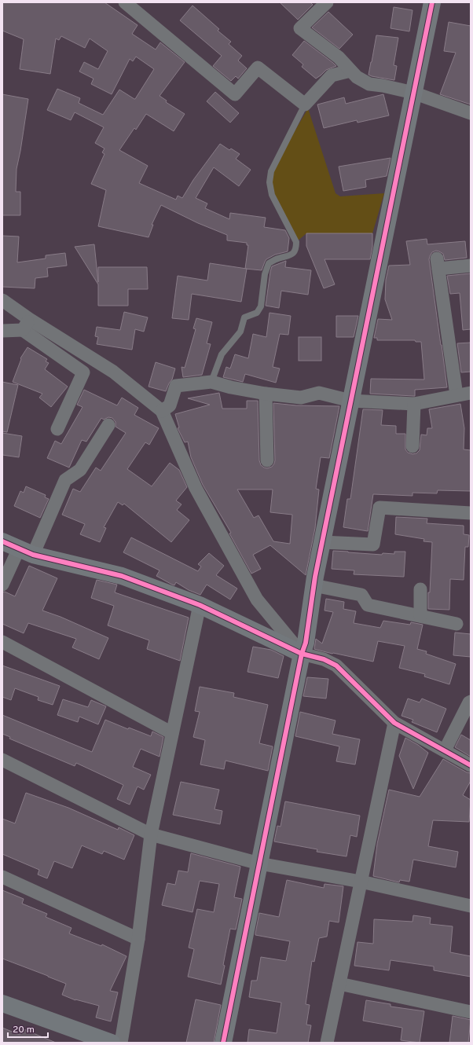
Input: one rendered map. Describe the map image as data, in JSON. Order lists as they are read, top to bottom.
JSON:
{
  "scale_bar": "20 m"
}
